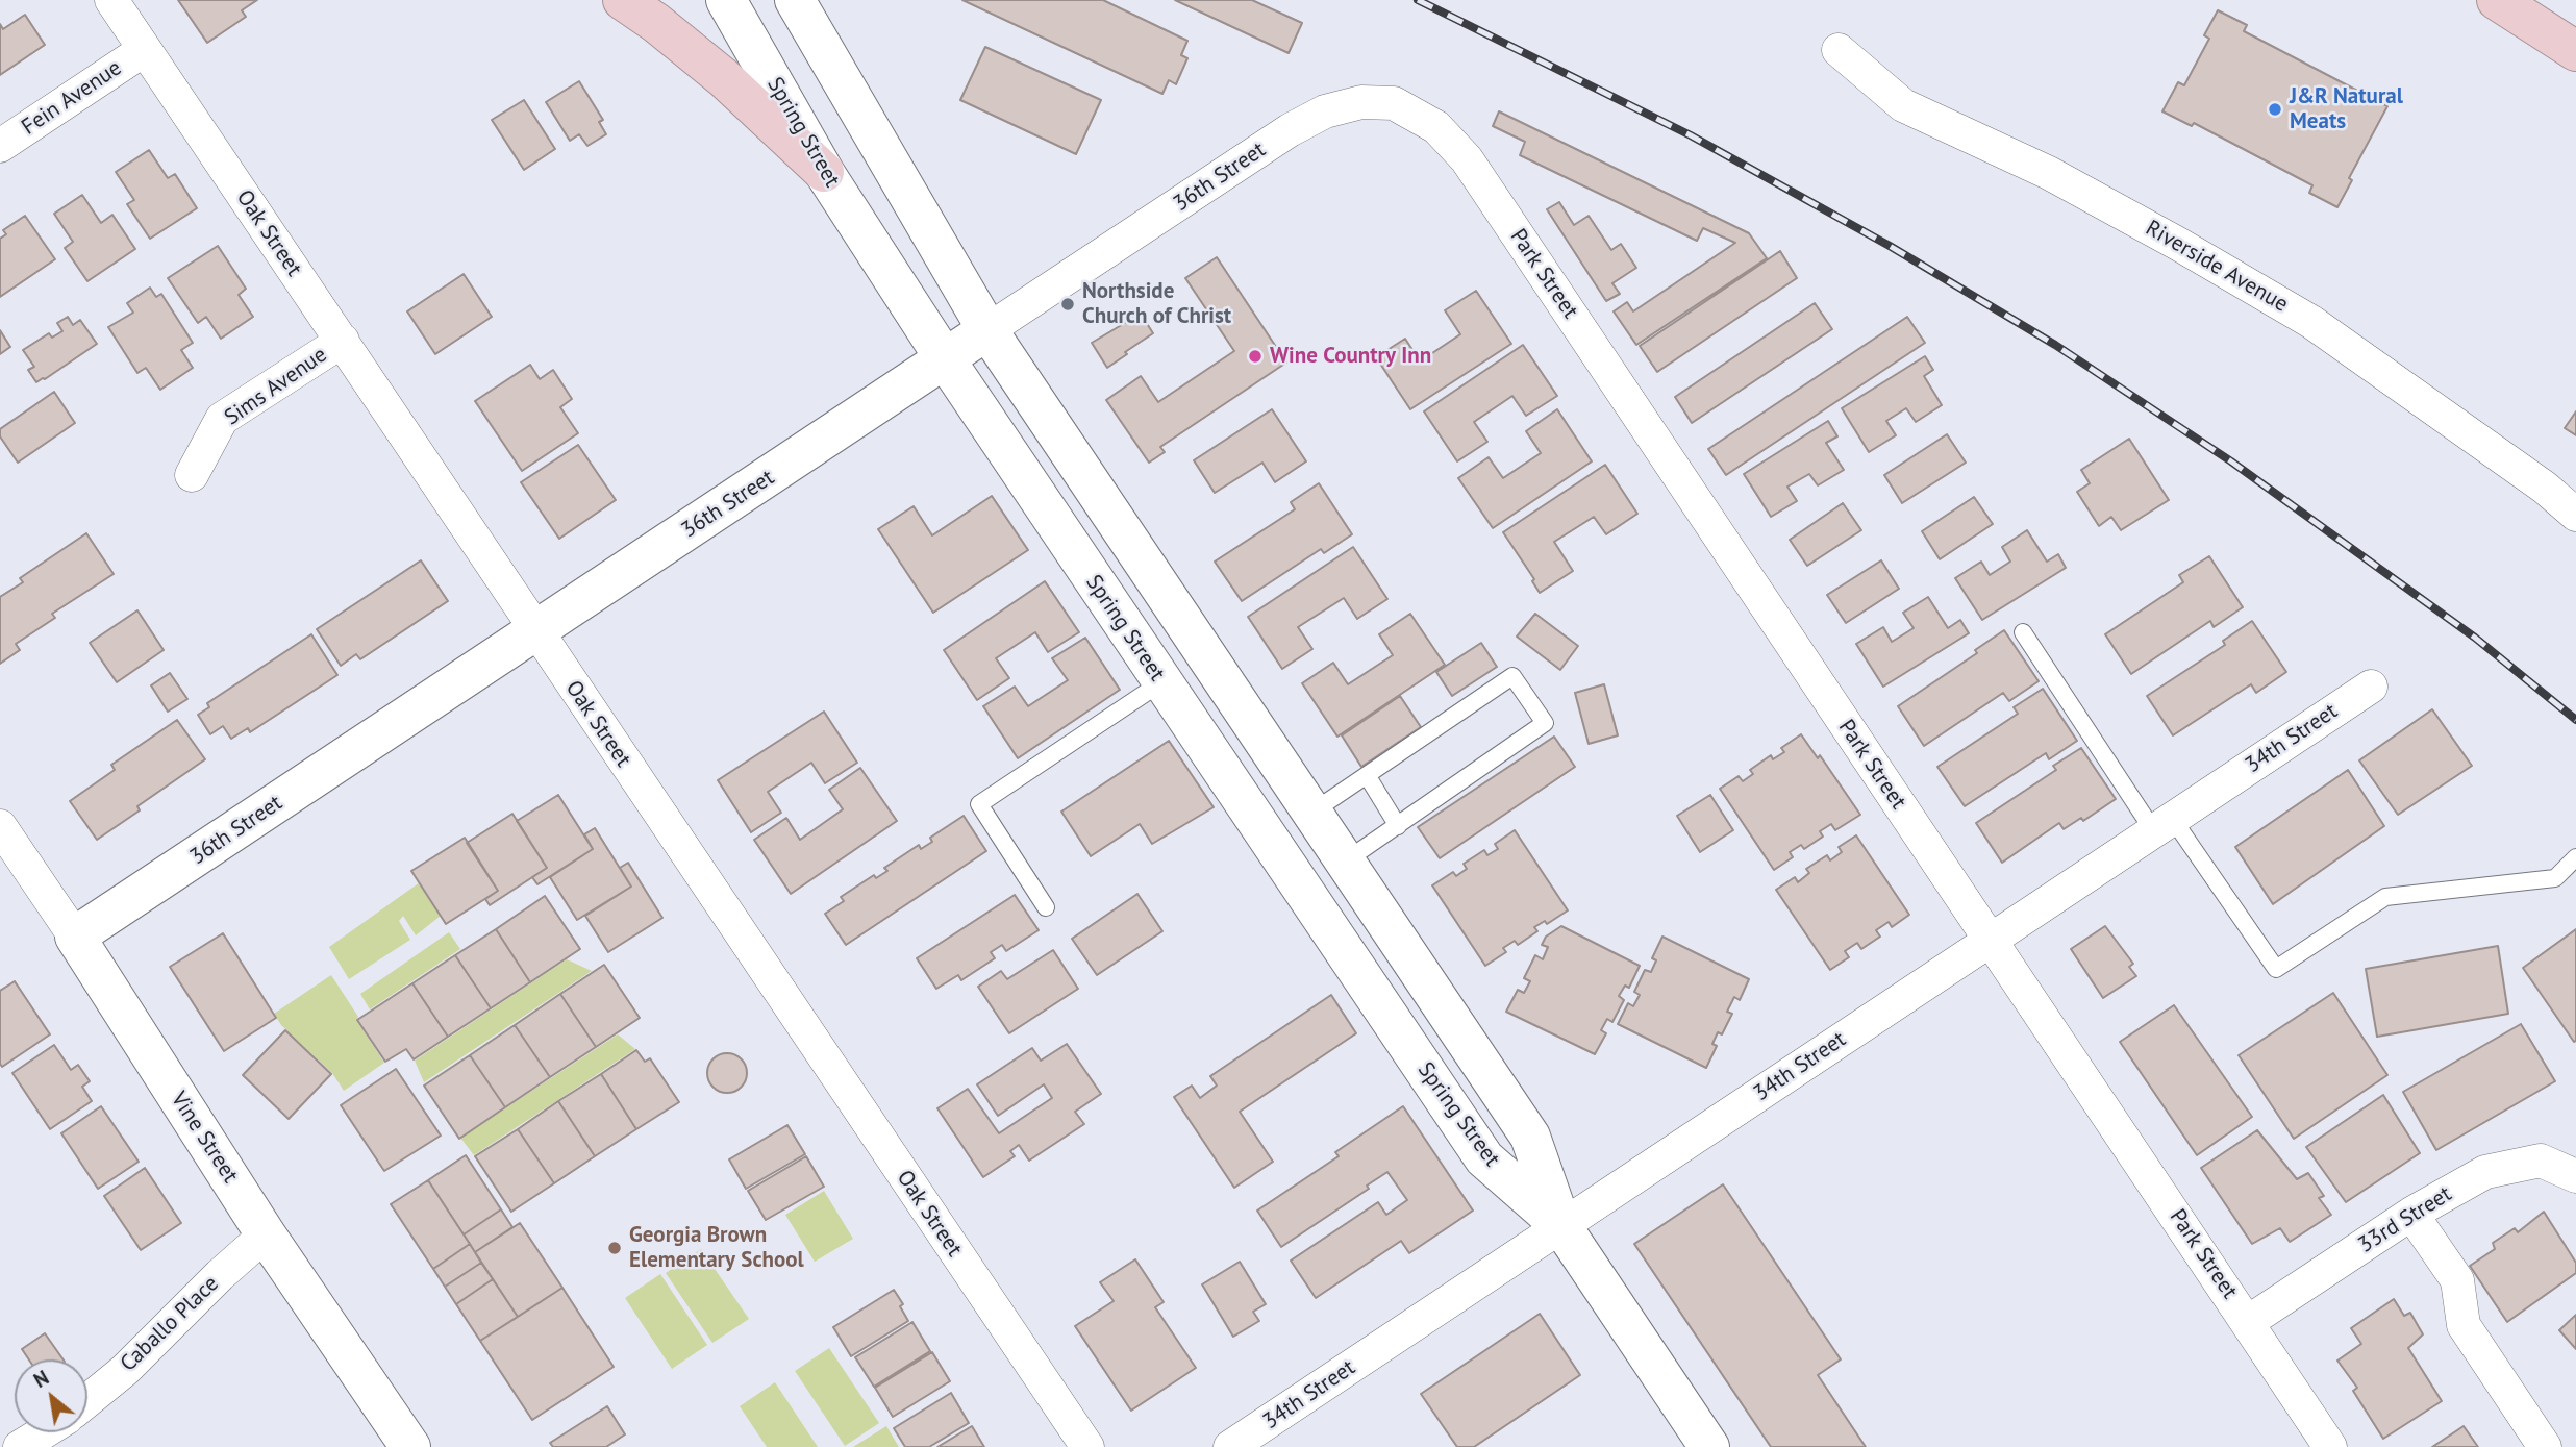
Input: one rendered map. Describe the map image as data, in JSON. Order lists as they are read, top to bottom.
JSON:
{
  "streets": {
    "main road": ["Spring Street", "36th Street", "Vine Street"],
    "street": [
      "Fein Avenue",
      "Oak Street",
      "Riverside Avenue",
      "Park Street",
      "Sims Avenue",
      "34th Street",
      "33rd Street",
      "Caballo Place"
    ]
  },
  "crossings": [
    ["Fein Avenue", "Oak Street"],
    ["Spring Street", "36th Street"],
    ["Spring Street", "34th Street"],
    ["36th Street", "Oak Street"],
    ["36th Street", "Park Street"],
    ["36th Street", "Vine Street"],
    ["Oak Street", "Sims Avenue"],
    ["Park Street", "34th Street"],
    ["Park Street", "33rd Street"],
    ["Vine Street", "Caballo Place"]
  ],
  "places": [
    "J&R Natural Meats",
    "Northside Church of Christ",
    "Wine Country Inn",
    "Georgia Brown Elementary School"
  ],
  "north": "top left"
}
